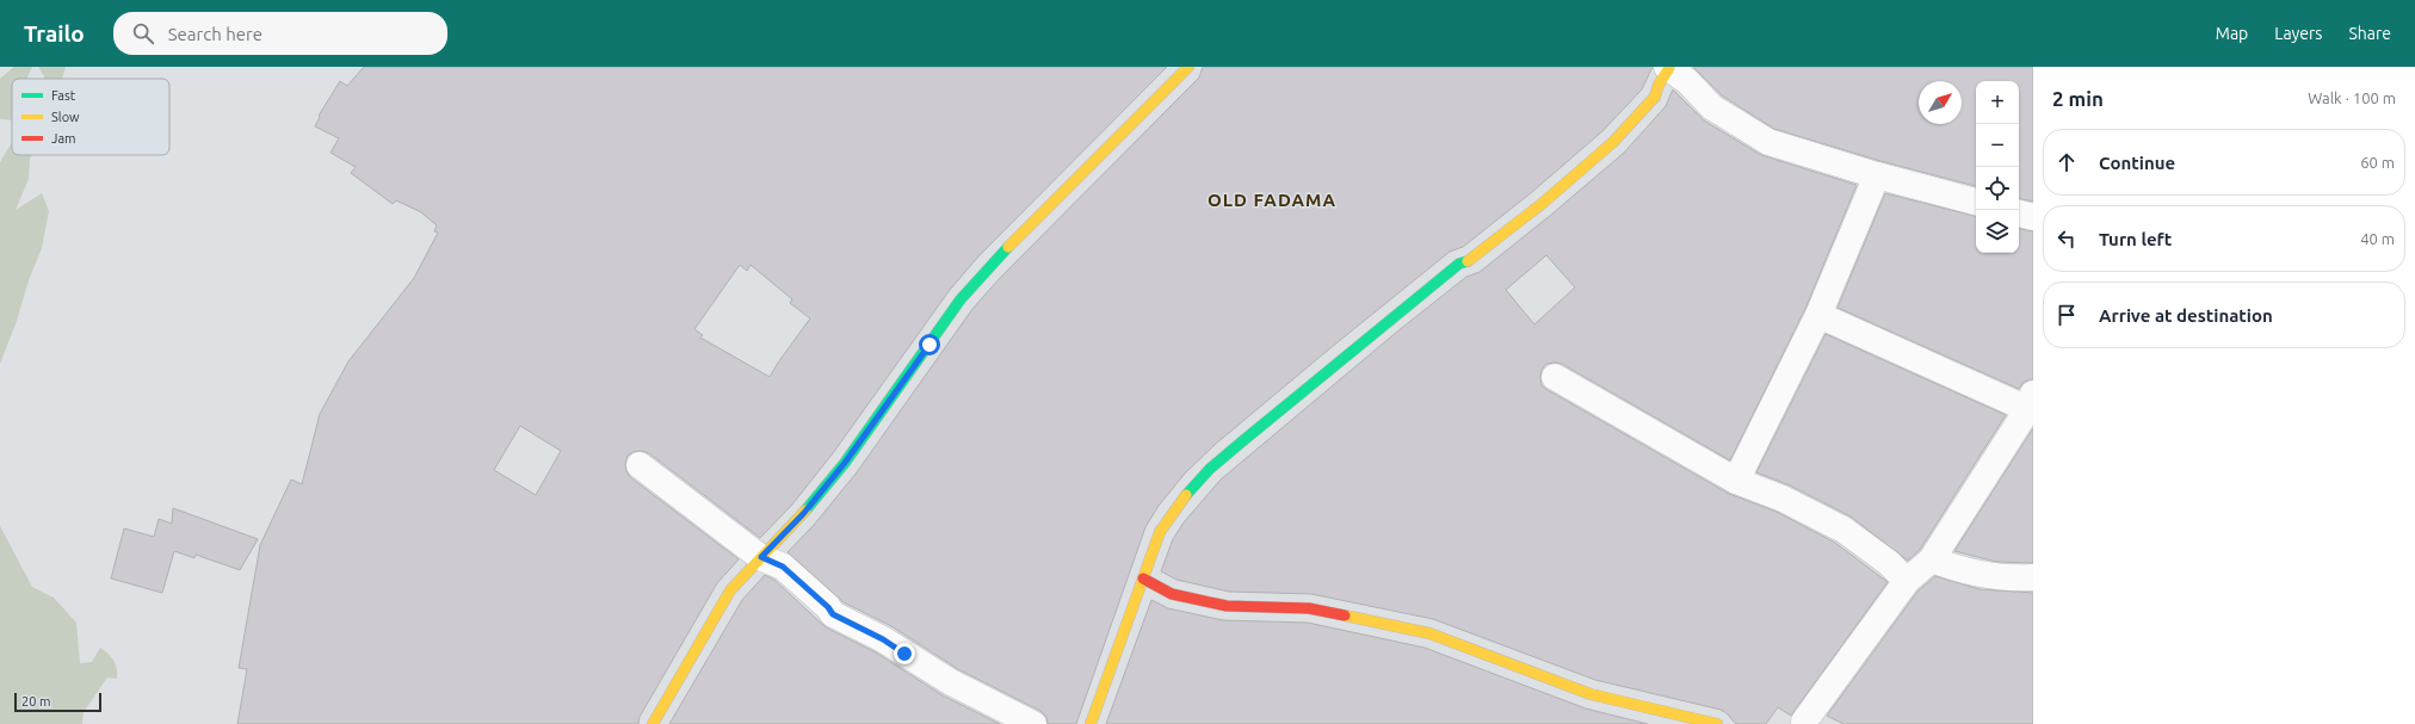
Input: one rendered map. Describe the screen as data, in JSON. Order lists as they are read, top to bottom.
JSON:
{
  "districts": ["OLD FADAMA"],
  "legend": ["Fast", "Slow", "Jam"],
  "scale_bar": "20 m",
  "north": "top right",
  "page": {
    "header": "Trailo",
    "search": "Search here",
    "nav": ["Map", "Layers", "Share"],
    "heading": ["2 min", "Walk · 100 m"],
    "map_buttons": ["+", "−"],
    "list": [
      ["Continue", "60 m"],
      ["Turn left", "40 m"],
      "Arrive at destination"
    ],
    "scale": "20 m"
  }
}
